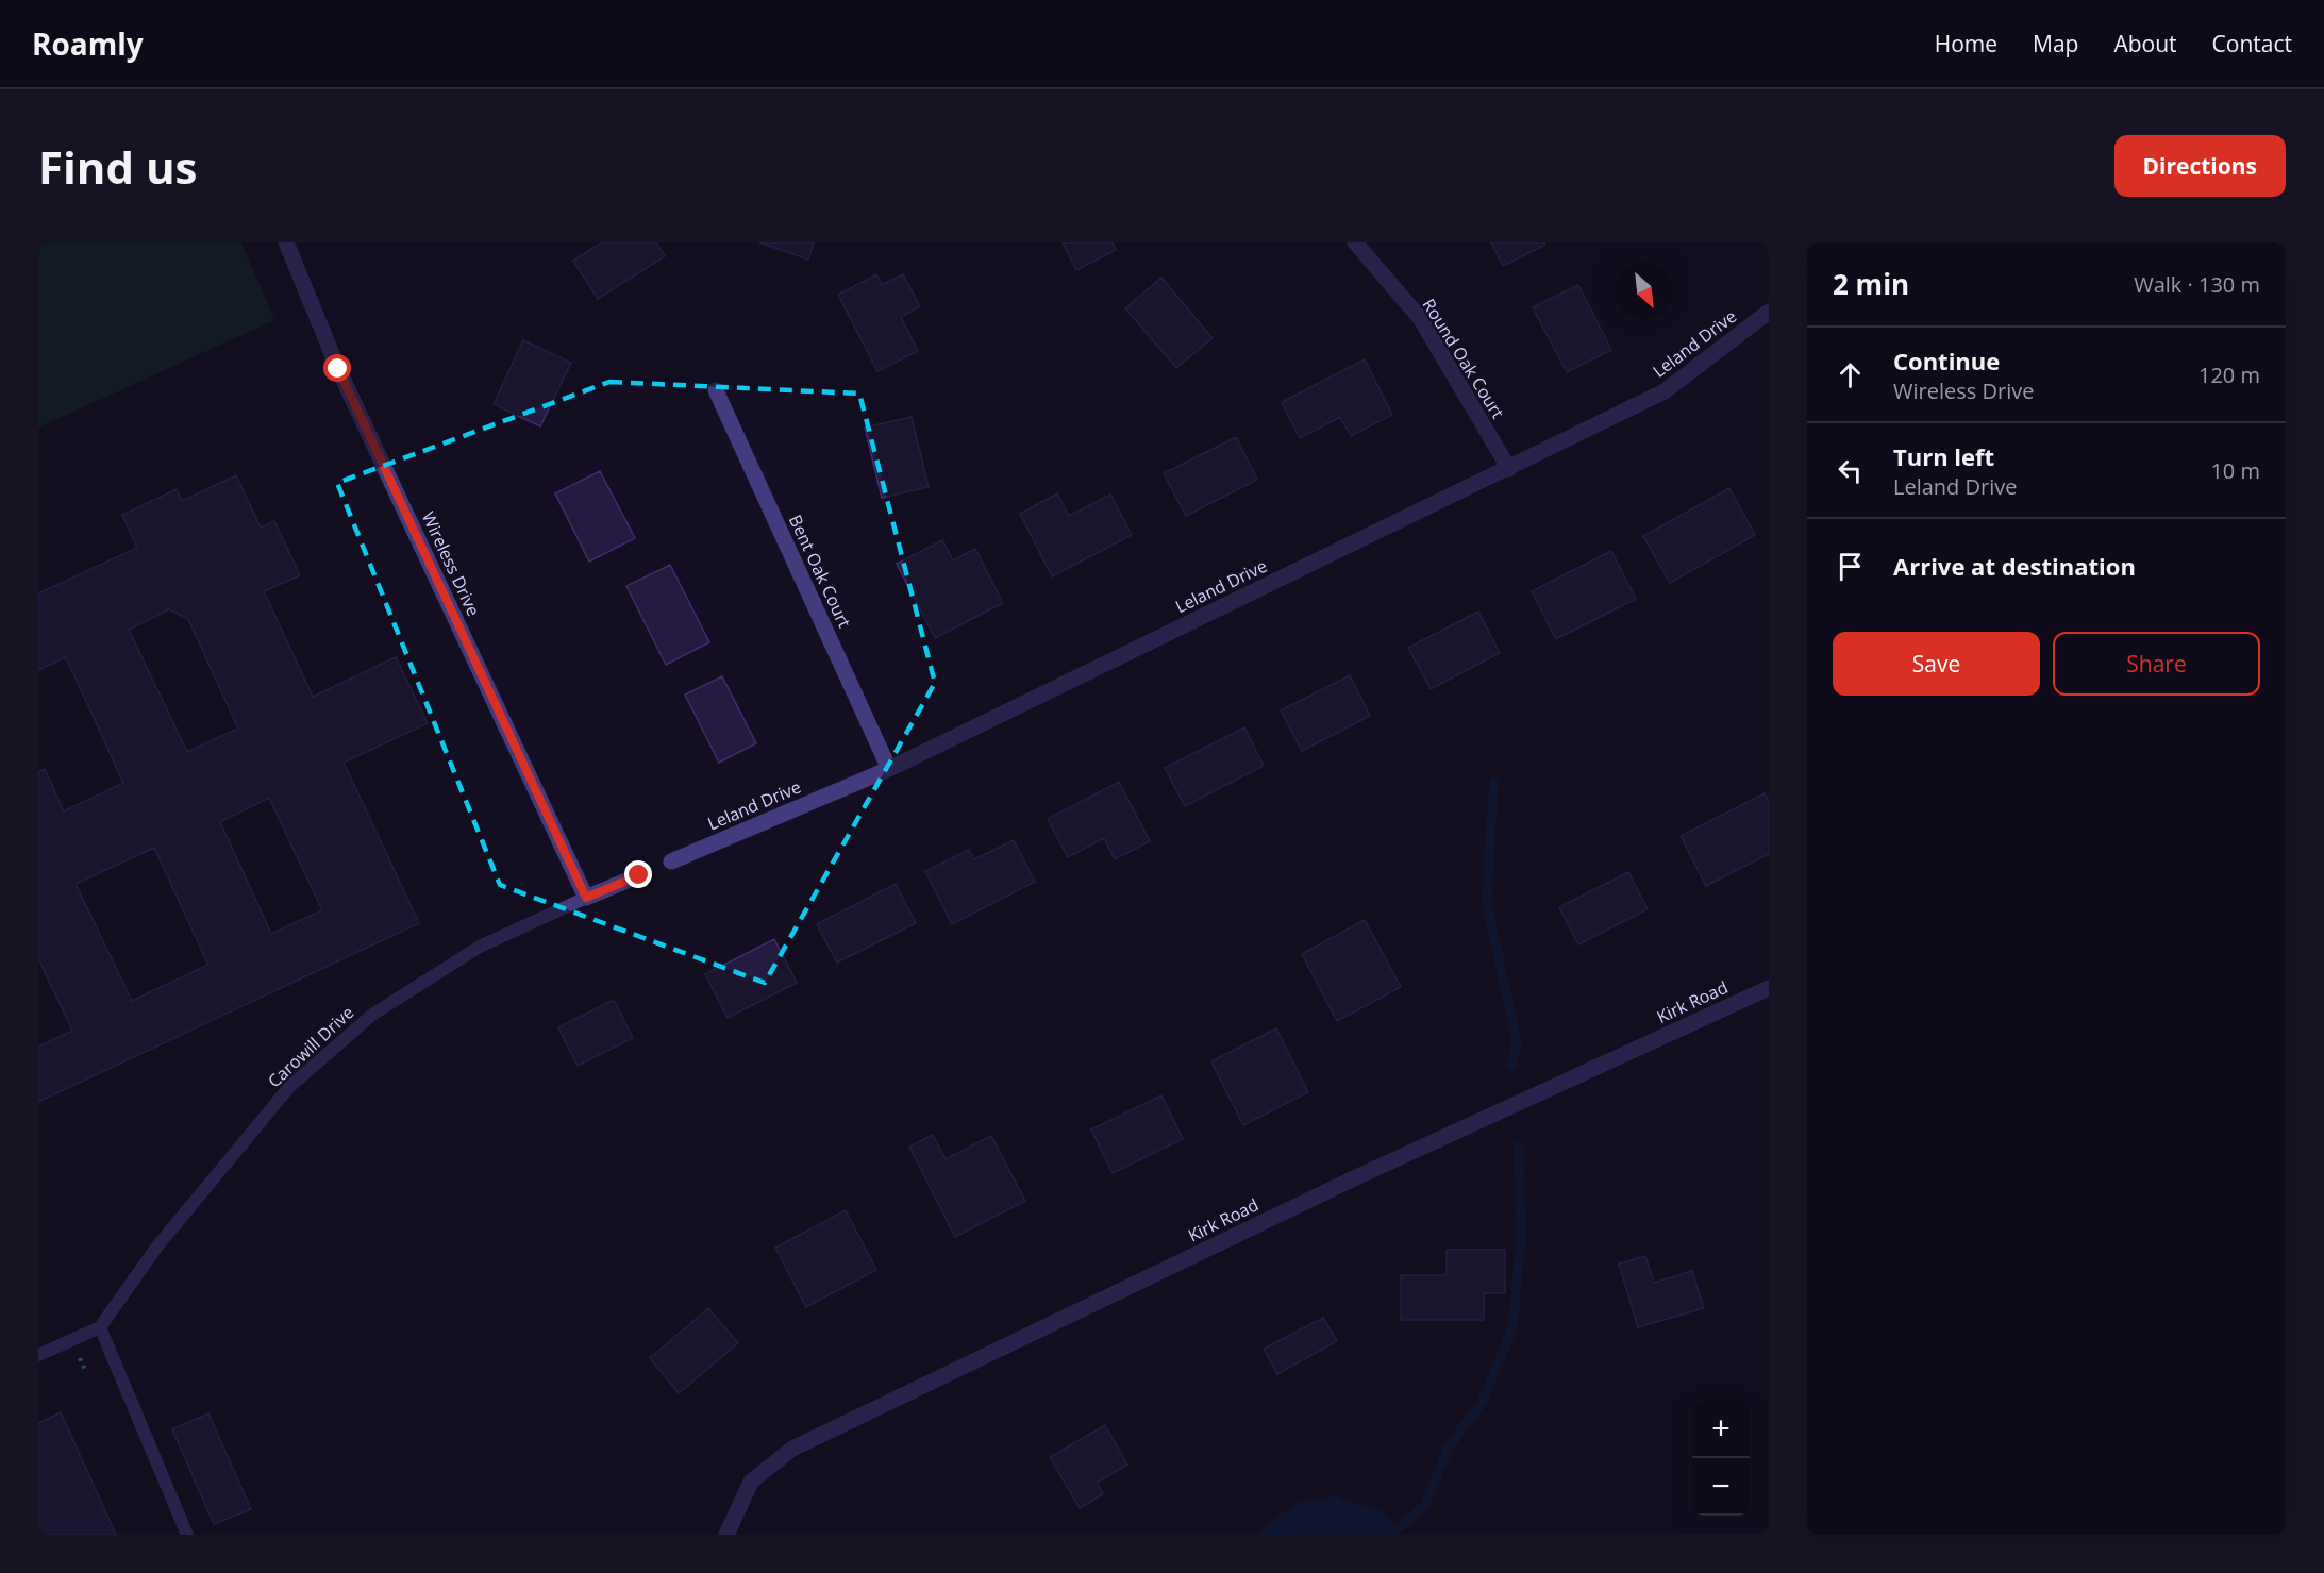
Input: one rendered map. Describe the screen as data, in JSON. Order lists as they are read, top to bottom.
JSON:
{
  "streets": {
    "street": [
      "Leland Drive",
      "Round Oak Court",
      "Wireless Drive",
      "Bent Oak Court",
      "Kirk Road"
    ],
    "lane": ["Carowill Drive"]
  },
  "crossings": [
    ["Leland Drive", "Round Oak Court"],
    ["Leland Drive", "Bent Oak Court"],
    ["Wireless Drive", "Carowill Drive"]
  ],
  "north": "bottom right",
  "page": {
    "header": "Roamly",
    "nav": [
      "Home",
      "Map",
      "About",
      "Contact"
    ],
    "buttons": [
      "Directions",
      ["Save", "Share"]
    ],
    "title": "Find us",
    "heading": ["2 min", "Walk · 130 m"],
    "list": [
      ["Continue", "Wireless Drive", "120 m"],
      ["Turn left", "Leland Drive", "10 m"],
      "Arrive at destination"
    ],
    "map_buttons": ["+", "−"]
  }
}
